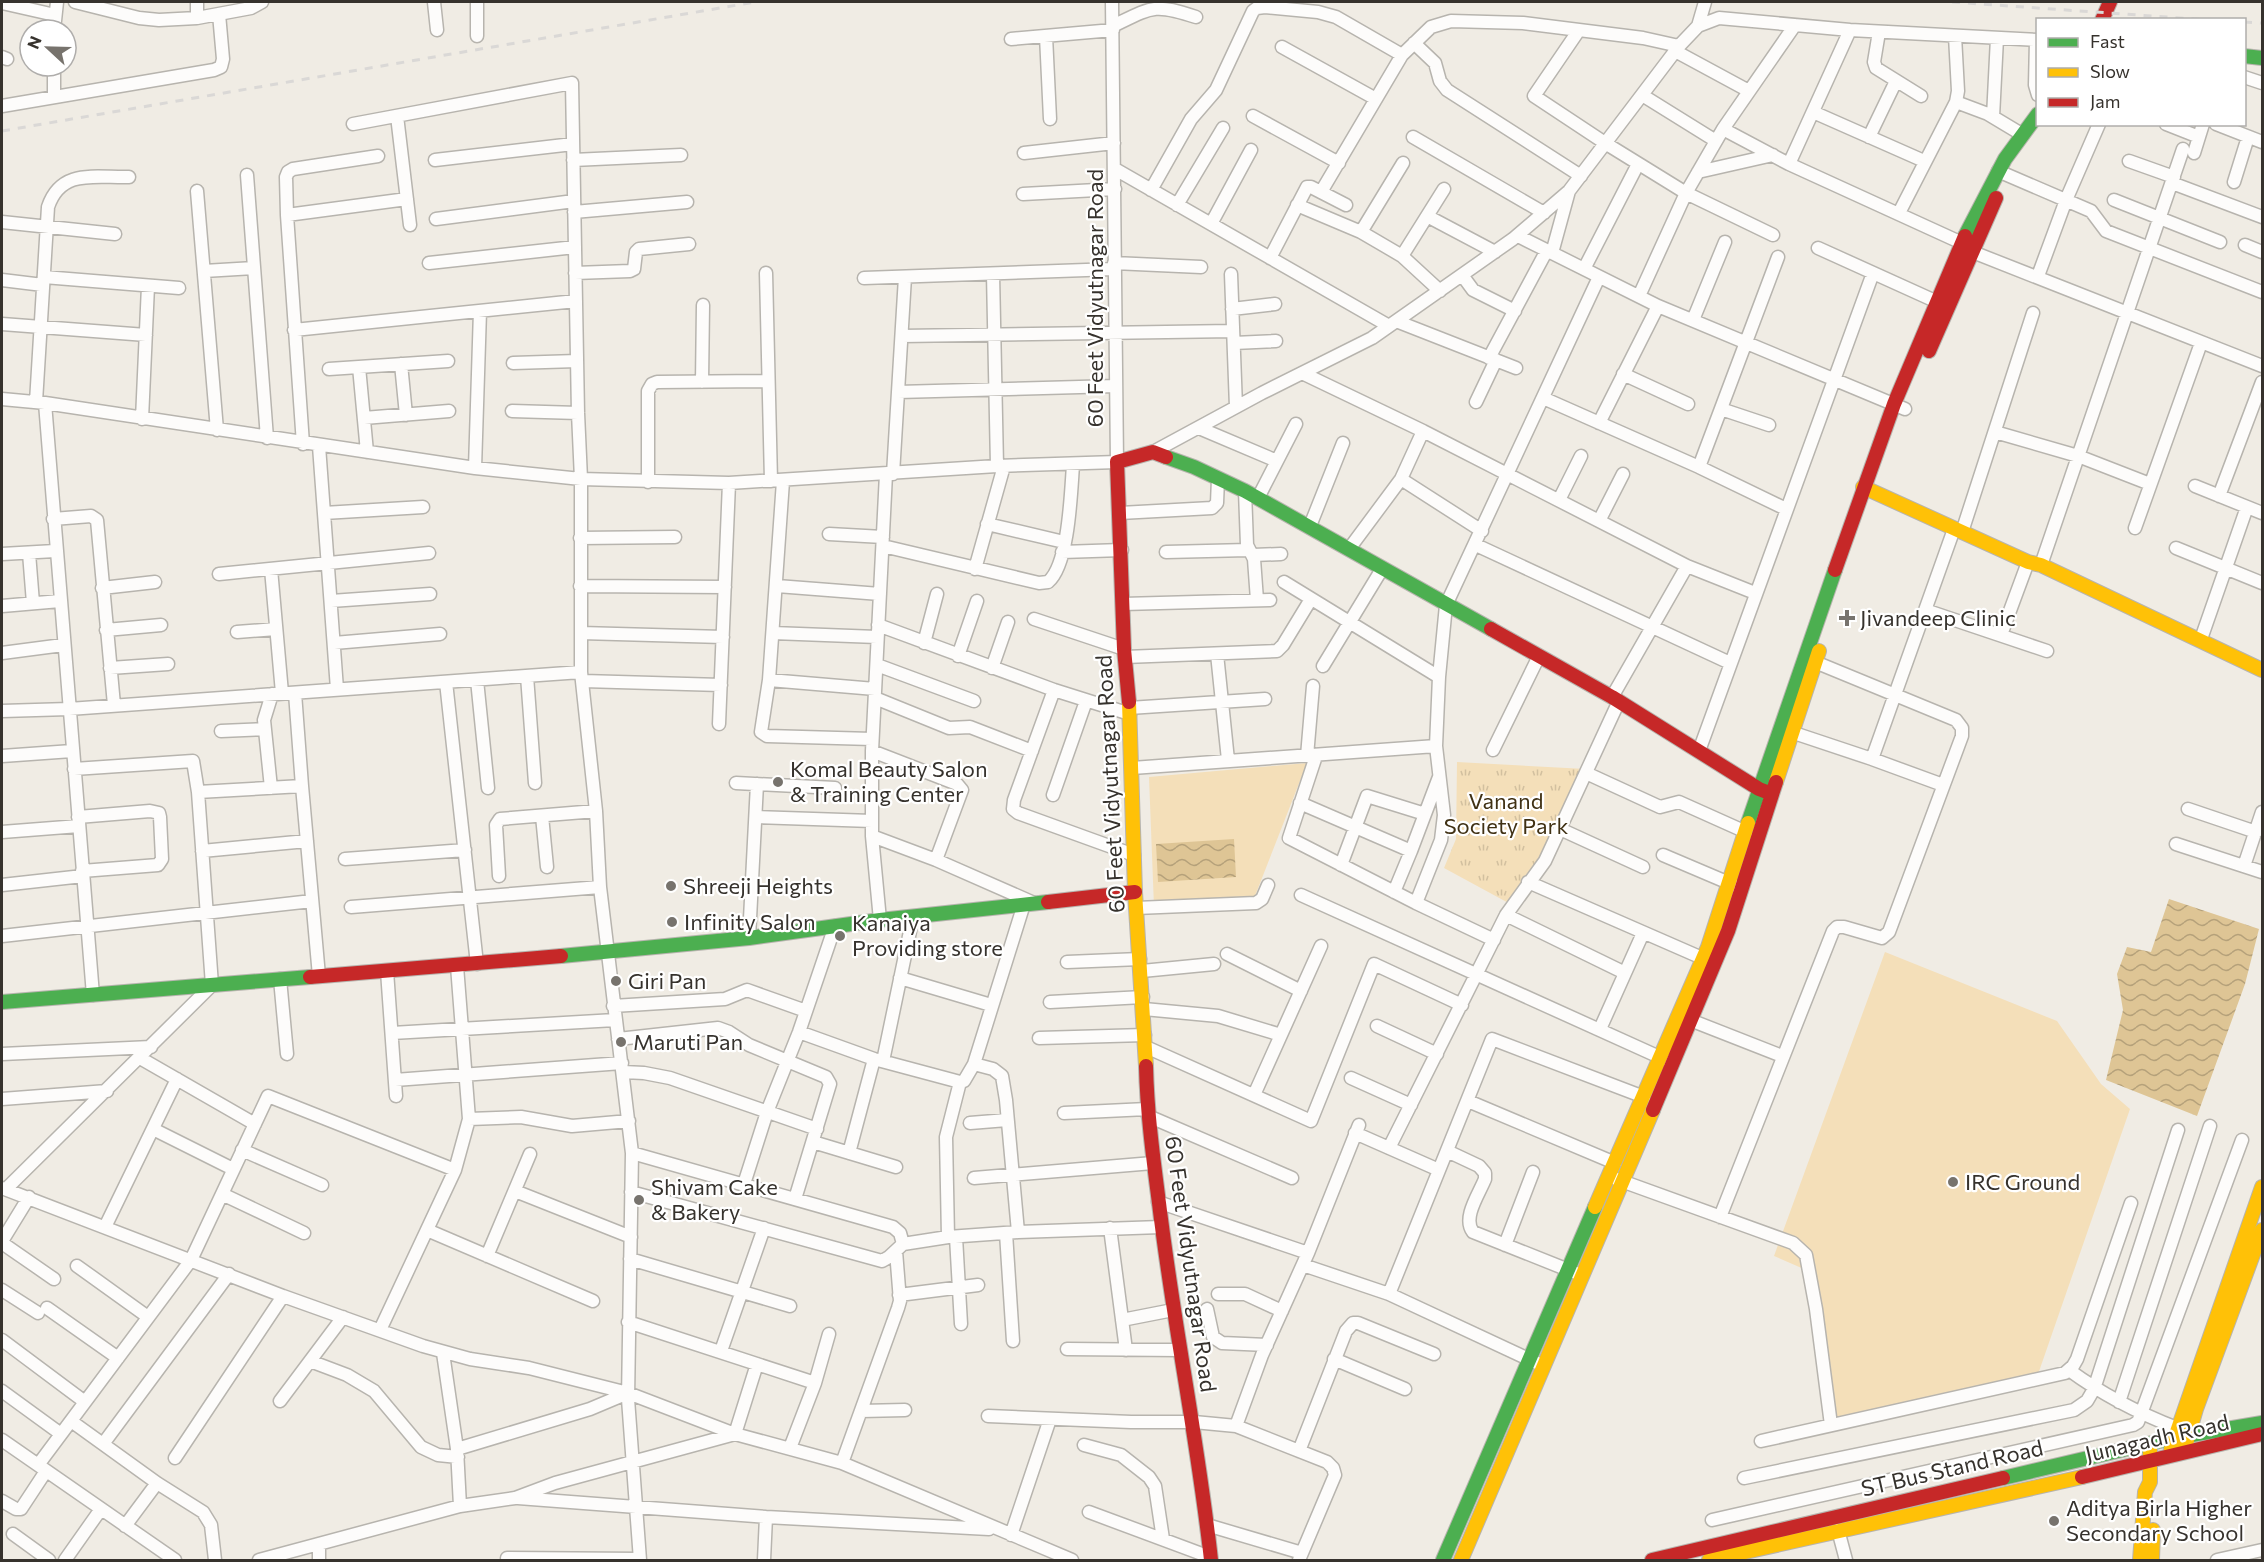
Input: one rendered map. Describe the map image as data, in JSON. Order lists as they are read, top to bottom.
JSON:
{
  "streets": {
    "street": ["60 Feet Vidyutnagar Road", "Junagadh Road", "ST Bus Stand Road"]
  },
  "parks": ["Vanand Society Park"],
  "places": {
    "health": ["Jivandeep Clinic"],
    "other": [
      "Komal Beauty Salon & Training Center",
      "Shreeji Heights",
      "Infinity Salon",
      "Kanaiya Providing store",
      "Giri Pan",
      "Maruti Pan",
      "IRC Ground",
      "Shivam Cake & Bakery",
      "Aditya Birla Higher Secondary School"
    ]
  },
  "legend": ["Fast", "Slow", "Jam"],
  "north": "left"
}
